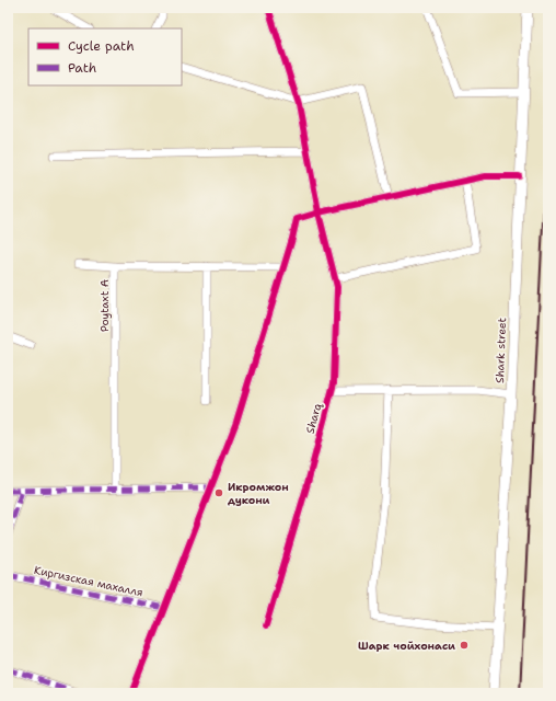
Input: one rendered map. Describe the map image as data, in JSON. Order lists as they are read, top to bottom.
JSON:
{
  "streets": {
    "main road": ["Shark street"],
    "street": ["Poytaxt A", "Sharq", "Киргизская махалля"]
  },
  "places": ["Икромжон дукони", "Шарк чойхонаси"],
  "legend": ["Cycle path", "Path"]
}
